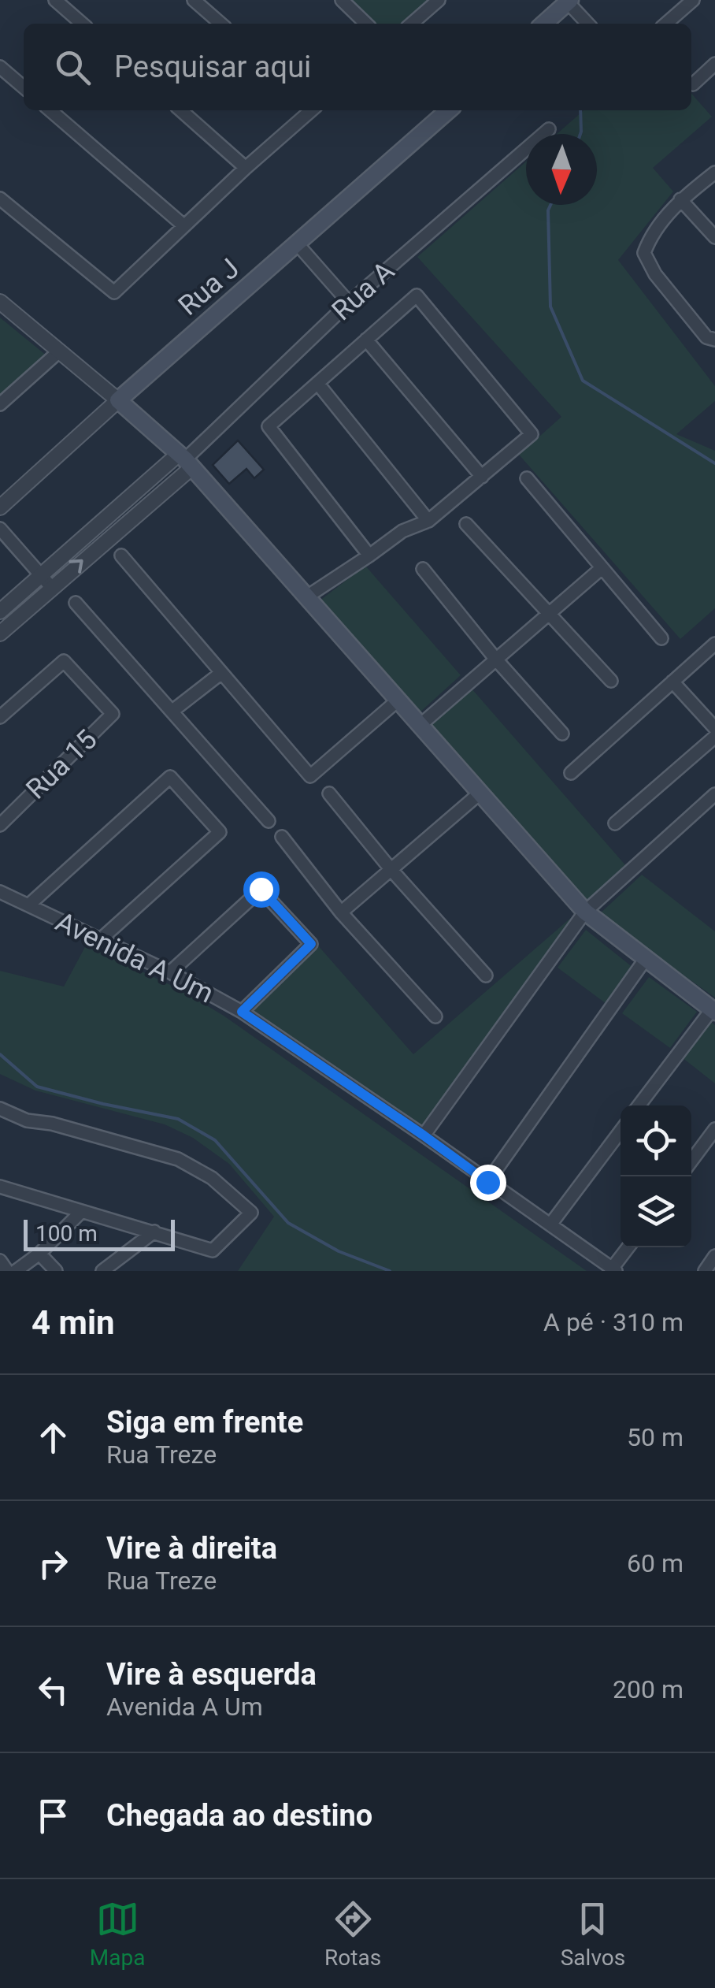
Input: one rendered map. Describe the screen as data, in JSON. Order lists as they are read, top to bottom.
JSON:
{
  "streets": {
    "main road": ["Rua J"],
    "street": ["Rua A", "Rua 15", "Avenida A Um"]
  },
  "scale_bar": "100 m",
  "north": "bottom",
  "page": {
    "search": "Pesquisar aqui",
    "scale": "100 m",
    "heading": ["4 min", "A pé · 310 m"],
    "list": [
      ["Siga em frente", "Rua Treze", "50 m"],
      ["Vire à direita", "Rua Treze", "60 m"],
      ["Vire à esquerda", "Avenida A Um", "200 m"],
      "Chegada ao destino"
    ],
    "nav": ["Mapa", "Rotas", "Salvos"]
  }
}
